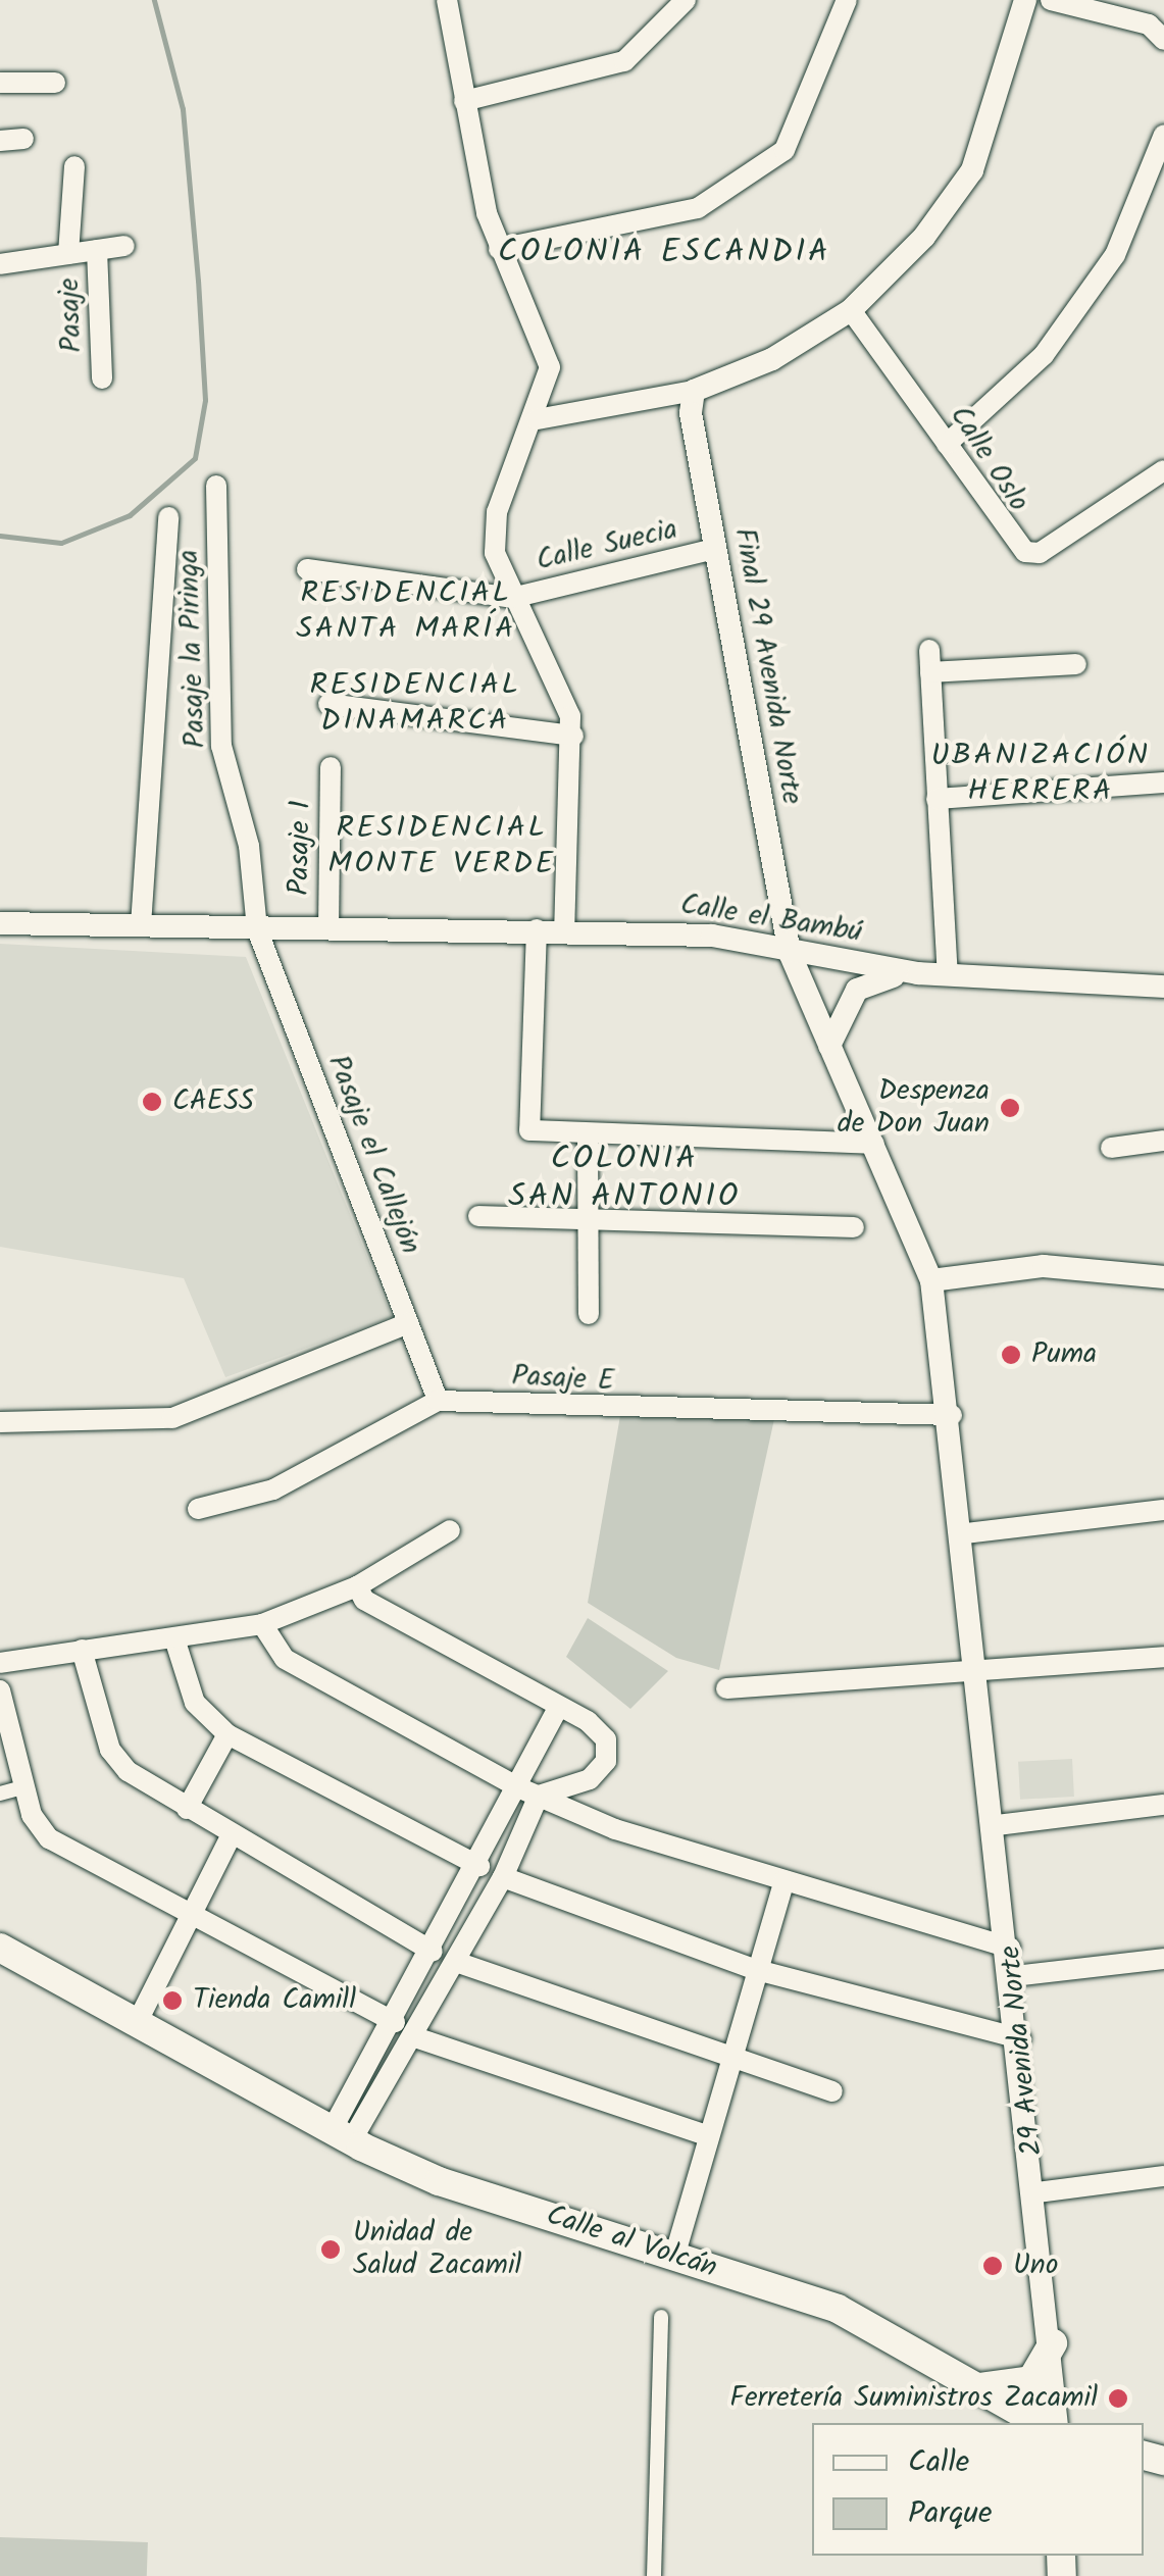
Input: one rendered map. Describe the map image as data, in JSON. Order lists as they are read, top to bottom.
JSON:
{
  "streets": {
    "main road": ["Calle al Volcán"],
    "street": [
      "Pasaje",
      "Calle Oslo",
      "Calle Suecia",
      "Pasaje la Piringa",
      "Final 29 Avenida Norte",
      "Pasaje 1",
      "Calle el Bambú",
      "Pasaje el Callejón",
      "Pasaje E",
      "29 Avenida Norte"
    ]
  },
  "crossings": [
    ["Calle Suecia", "Final 29 Avenida Norte"],
    ["Pasaje la Piringa", "Calle el Bambú"],
    ["Pasaje la Piringa", "Pasaje el Callejón"],
    ["Final 29 Avenida Norte", "Calle el Bambú"],
    ["Final 29 Avenida Norte", "29 Avenida Norte"],
    ["Pasaje 1", "Calle el Bambú"],
    ["Calle el Bambú", "Pasaje el Callejón"],
    ["Pasaje el Callejón", "Pasaje E"],
    ["Pasaje E", "29 Avenida Norte"]
  ],
  "districts": [
    "COLONIA ESCANDIA",
    "RESIDENCIAL SANTA MARÍA",
    "RESIDENCIAL DINAMARCA",
    "UBANIZACIÓN HERRERA",
    "RESIDENCIAL MONTE VERDE",
    "COLONIA SAN ANTONIO"
  ],
  "places": [
    "CAESS",
    "Despenza de Don Juan",
    "Puma",
    "Tienda Camill",
    "Unidad de Salud Zacamil",
    "Uno",
    "Ferretería Suministros Zacamil"
  ],
  "legend": ["Calle", "Parque"]
}
